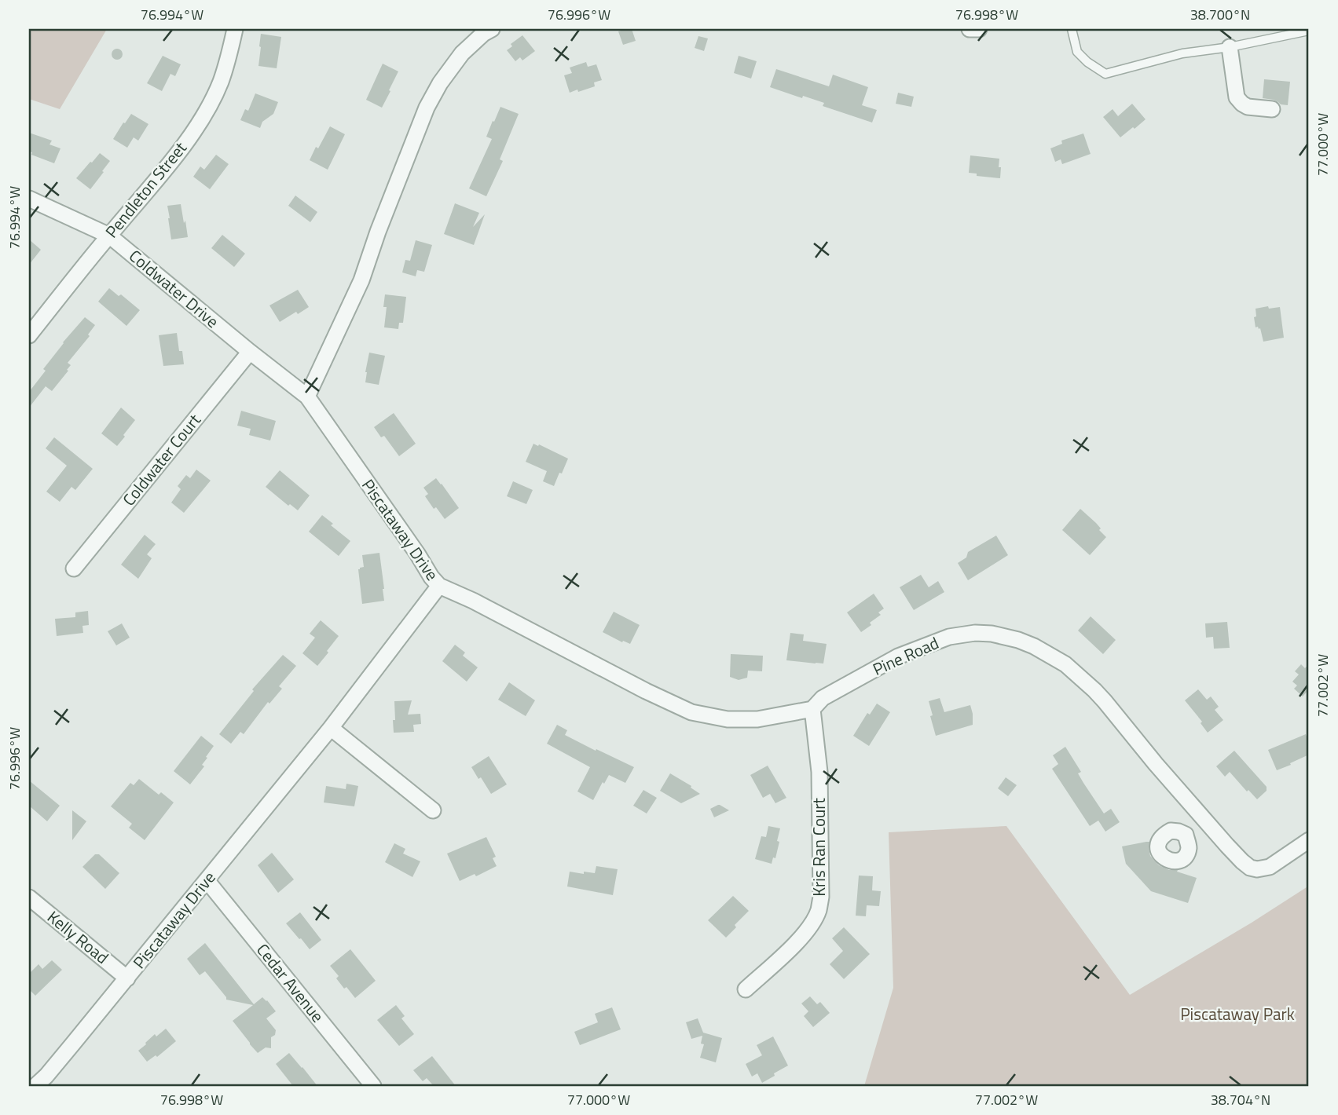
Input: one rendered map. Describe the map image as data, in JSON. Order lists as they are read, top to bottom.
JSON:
{
  "streets": {
    "street": [
      "Pendleton Street",
      "Coldwater Drive",
      "Coldwater Court",
      "Piscataway Drive",
      "Pine Road",
      "Kris Ran Court",
      "Kelly Road",
      "Cedar Avenue"
    ]
  },
  "crossings": [
    ["Pendleton Street", "Coldwater Drive"],
    ["Coldwater Drive", "Coldwater Court"],
    ["Coldwater Drive", "Piscataway Drive"],
    ["Piscataway Drive", "Pine Road"],
    ["Piscataway Drive", "Kelly Road"],
    ["Piscataway Drive", "Cedar Avenue"],
    ["Pine Road", "Kris Ran Court"]
  ],
  "parks": ["Piscataway Park"],
  "coordinates": [
    "76.994°W",
    "76.996°W",
    "76.998°W",
    "38.700°N",
    "77.000°W",
    "77.002°W",
    "38.704°N"
  ]
}
